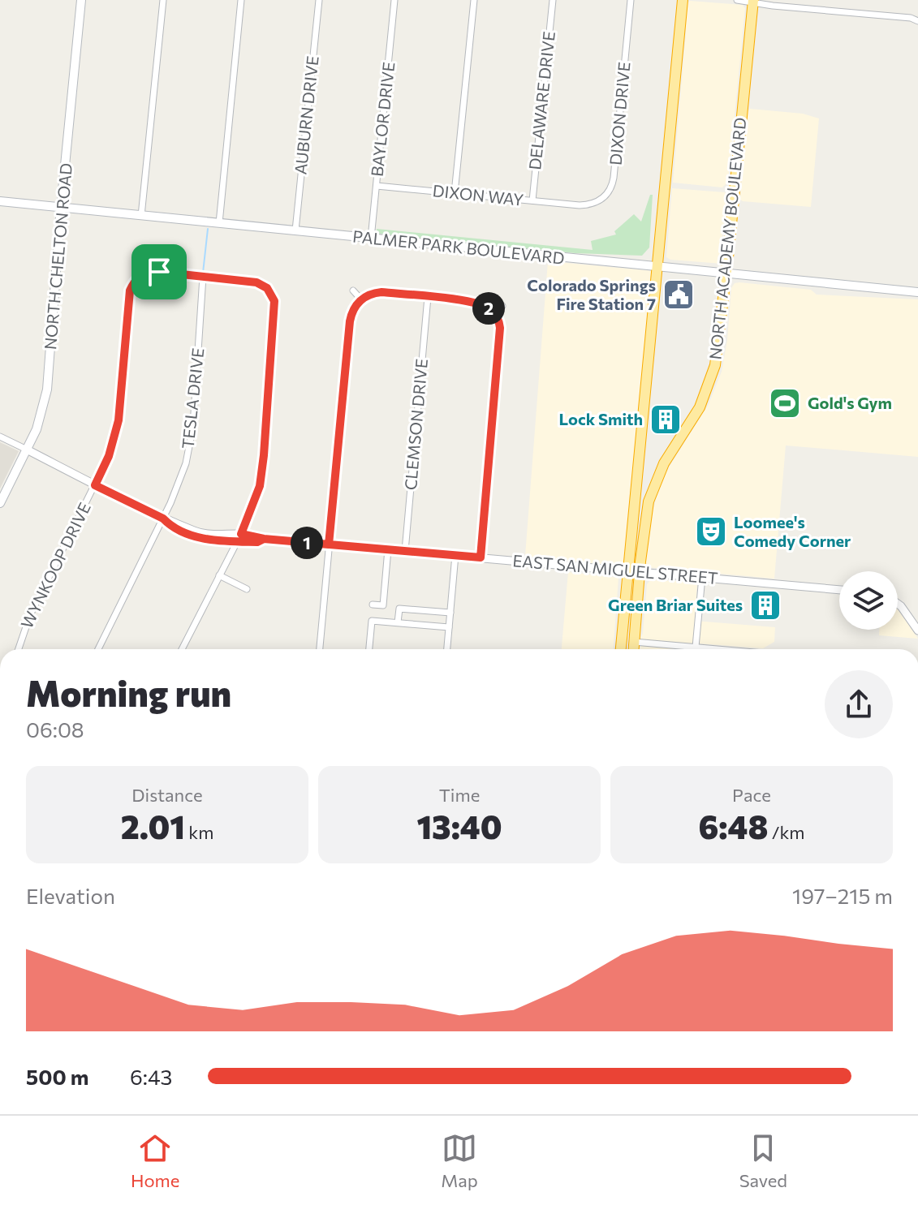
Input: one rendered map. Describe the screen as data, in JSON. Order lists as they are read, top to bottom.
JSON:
{
  "streets": {
    "highway": ["NORTH ACADEMY BOULEVARD"],
    "main road": ["PALMER PARK BOULEVARD", "NORTH CHELTON ROAD"],
    "street": [
      "DELAWARE DRIVE",
      "DIXON DRIVE",
      "AUBURN DRIVE",
      "BAYLOR DRIVE",
      "DIXON WAY",
      "TESLA DRIVE",
      "CLEMSON DRIVE",
      "WYNKOOP DRIVE",
      "EAST SAN MIGUEL STREET"
    ]
  },
  "crossings": [
    ["DELAWARE DRIVE", "DIXON WAY"],
    ["DIXON DRIVE", "DIXON WAY"],
    ["AUBURN DRIVE", "PALMER PARK BOULEVARD"],
    ["BAYLOR DRIVE", "DIXON WAY"],
    ["BAYLOR DRIVE", "PALMER PARK BOULEVARD"],
    ["NORTH ACADEMY BOULEVARD", "PALMER PARK BOULEVARD"],
    ["NORTH ACADEMY BOULEVARD", "EAST SAN MIGUEL STREET"],
    ["PALMER PARK BOULEVARD", "NORTH CHELTON ROAD"],
    ["NORTH CHELTON ROAD", "EAST SAN MIGUEL STREET"],
    ["TESLA DRIVE", "WYNKOOP DRIVE"],
    ["TESLA DRIVE", "EAST SAN MIGUEL STREET"],
    ["CLEMSON DRIVE", "EAST SAN MIGUEL STREET"],
    ["WYNKOOP DRIVE", "EAST SAN MIGUEL STREET"]
  ],
  "places": {
    "public building": ["Colorado Springs Fire Station 7"],
    "sports": ["Gold's Gym"],
    "building": ["Lock Smith", "Green Briar Suites"],
    "theatre": ["Loomee's Comedy Corner"]
  },
  "page": {
    "pins": ["2", "1"],
    "heading": ["Morning run", "06:08"],
    "stats": [
      ["Distance", "2.01 km"],
      ["Time", "13:40"],
      ["Pace", "6:48 /km"]
    ],
    "chart": ["Elevation", "197–215 m"],
    "list": [
      {
        "name": "500 m",
        "note": "6:43"
      }
    ],
    "tabs": ["Home", "Map", "Saved"]
  }
}
